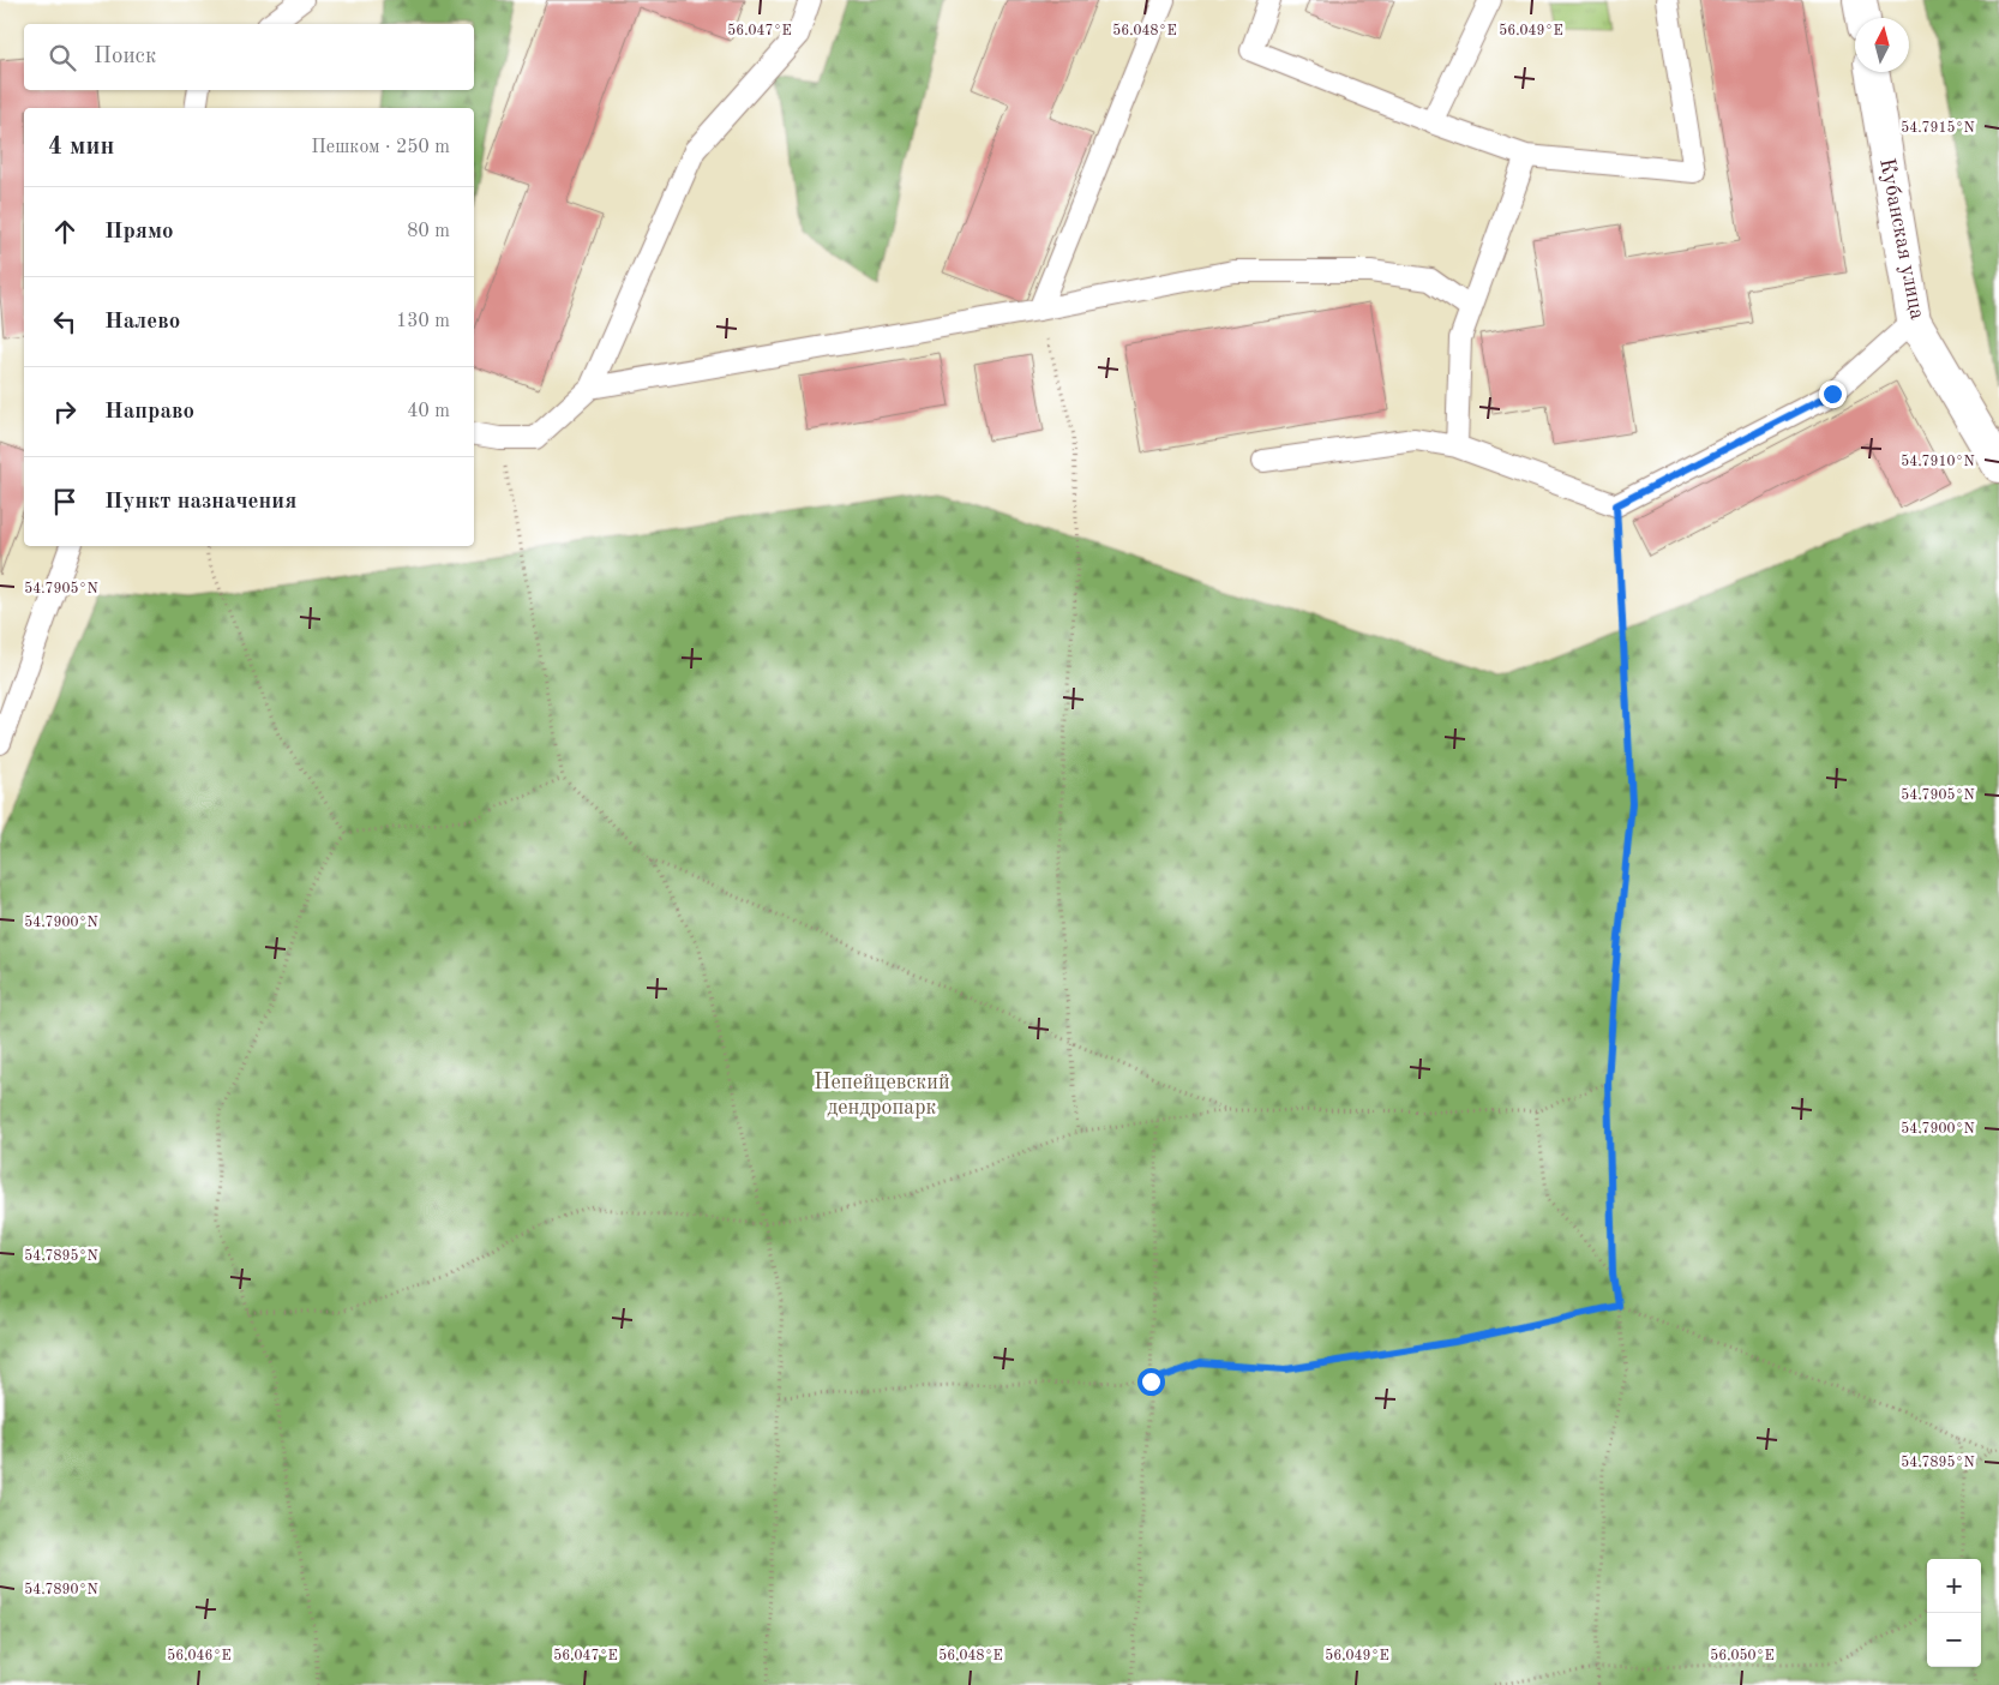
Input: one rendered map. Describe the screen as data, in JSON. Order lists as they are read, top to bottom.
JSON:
{
  "streets": {
    "street": ["Кубанская улица"]
  },
  "parks": ["Непейцевский дендропарк"],
  "north": "top",
  "page": {
    "search": "Поиск",
    "heading": ["4 мин", "Пешком · 250 m"],
    "list": [
      ["Прямо", "80 m"],
      ["Налево", "130 m"],
      ["Направо", "40 m"],
      "Пункт назначения"
    ],
    "map_buttons": ["+", "−"]
  },
  "coordinates": [
    "56.047°E",
    "56.048°E",
    "56.049°E",
    "54.7915°N",
    "54.7910°N",
    "54.7905°N",
    "54.7900°N",
    "54.7895°N",
    "54.7890°N",
    "56.046°E",
    "56.050°E"
  ]
}
